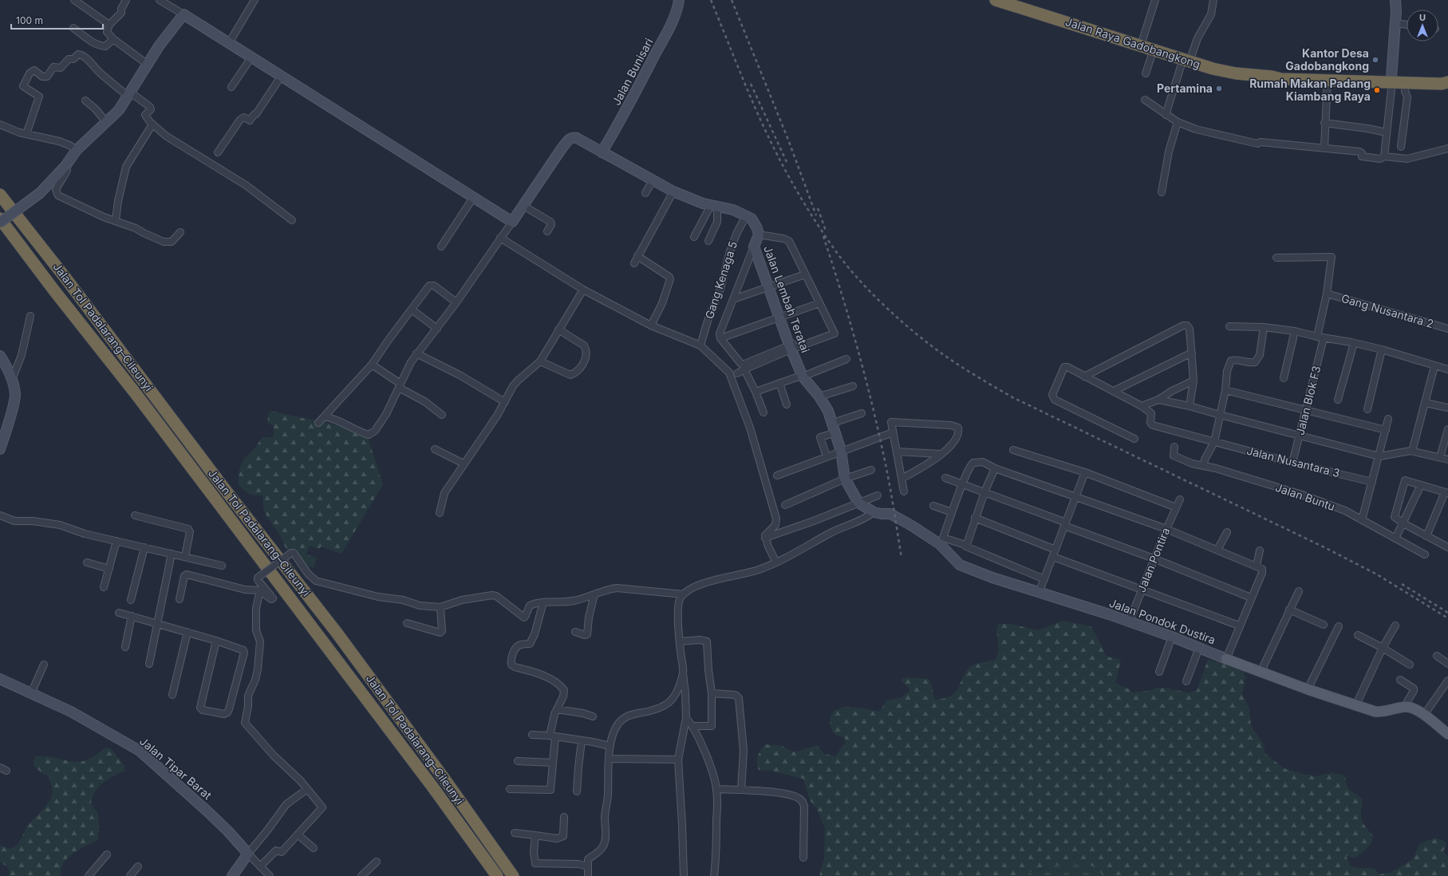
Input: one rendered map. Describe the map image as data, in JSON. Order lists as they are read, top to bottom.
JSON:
{
  "streets": {
    "highway": ["Jalan Raya Gadobangkong", "Jalan Tol Padalarang–Cileunyi"],
    "main road": ["Jalan Pondok Dustira"],
    "street": [
      "Jalan Bunisari",
      "Gang Kenaga 5",
      "Jalan Lembah Teratai",
      "Gang Nusantara 2",
      "Jalan Blok F3",
      "Jalan Nusantara 3",
      "Jalan Buntu",
      "Jalan Pontira",
      "Jalan Tipar Barat"
    ]
  },
  "crossings": [
    ["Jalan Bunisari", "Jalan Lembah Teratai"],
    ["Gang Kenaga 5", "Jalan Lembah Teratai"],
    ["Jalan Lembah Teratai", "Jalan Pondok Dustira"],
    ["Gang Nusantara 2", "Jalan Blok F3"],
    ["Jalan Blok F3", "Jalan Nusantara 3"],
    ["Jalan Pontira", "Jalan Pondok Dustira"]
  ],
  "places": ["Kantor Desa Gadobangkong", "Pertamina", "Rumah Makan Padang Kiambang Raya"],
  "scale_bar": "100 m",
  "north": "top"
}
